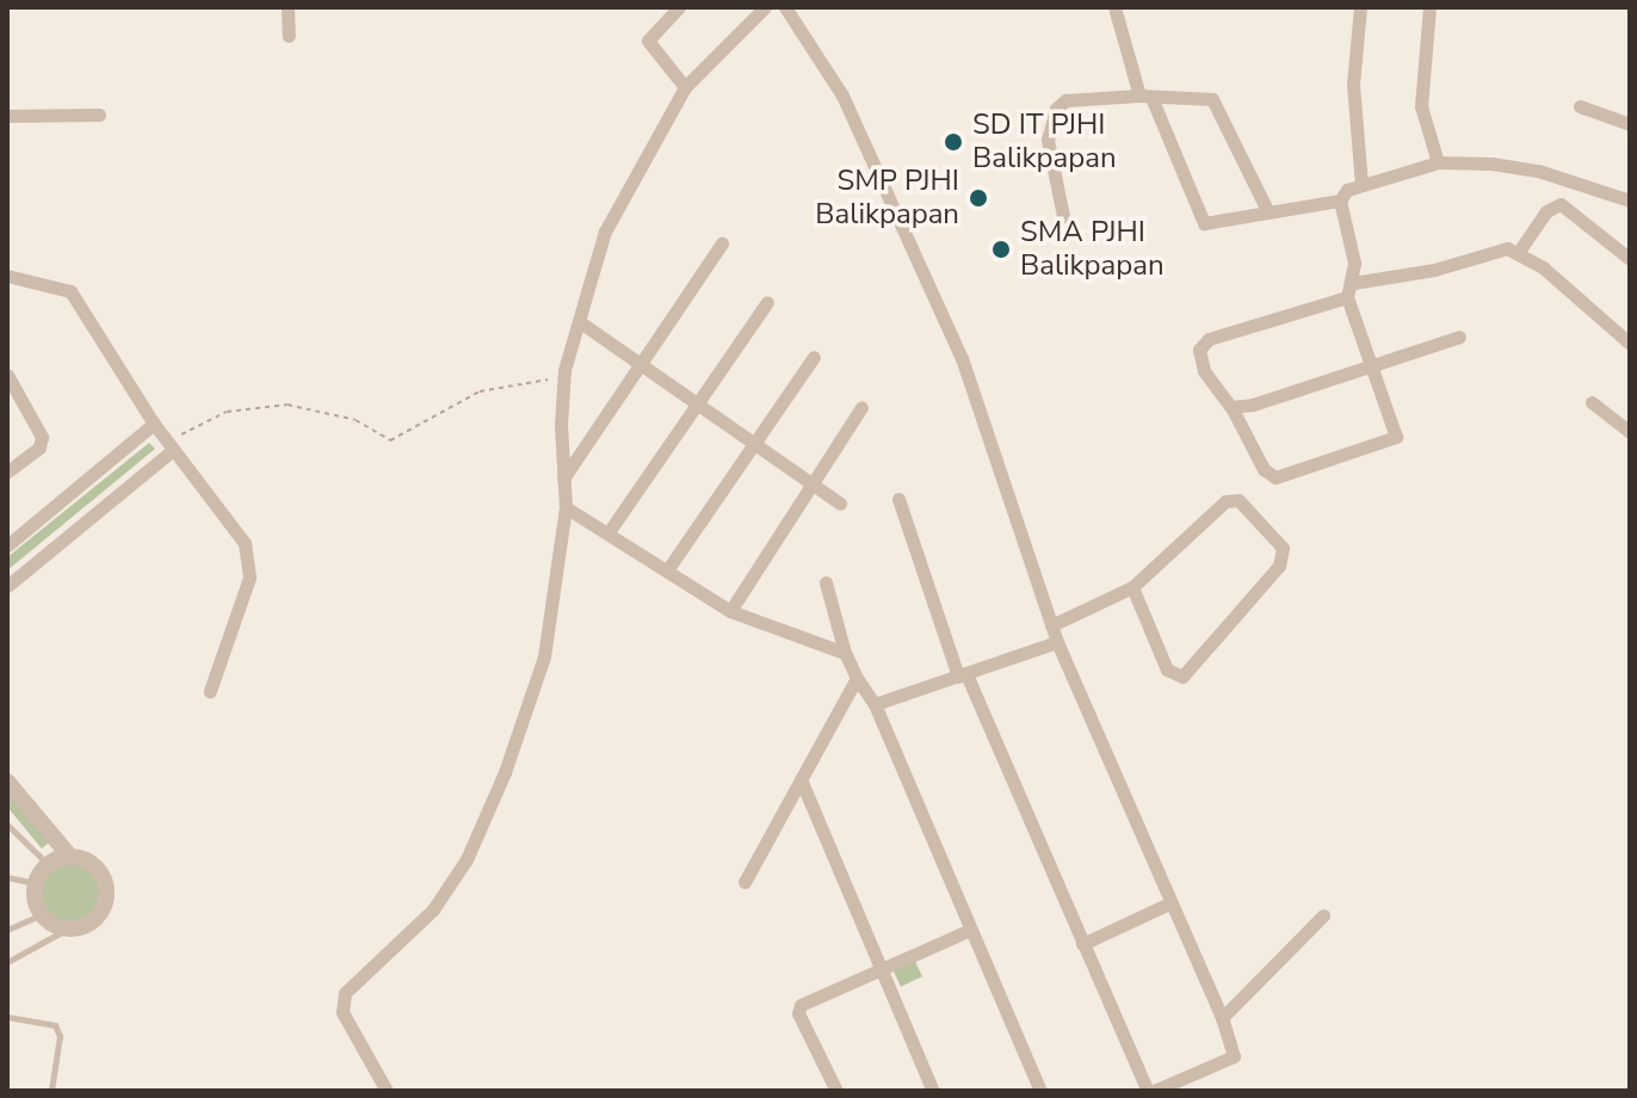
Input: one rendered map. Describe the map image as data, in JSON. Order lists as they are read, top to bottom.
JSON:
{
  "places": ["SD IT PJHI Balikpapan", "SMP PJHI Balikpapan", "SMA PJHI Balikpapan"]
}
